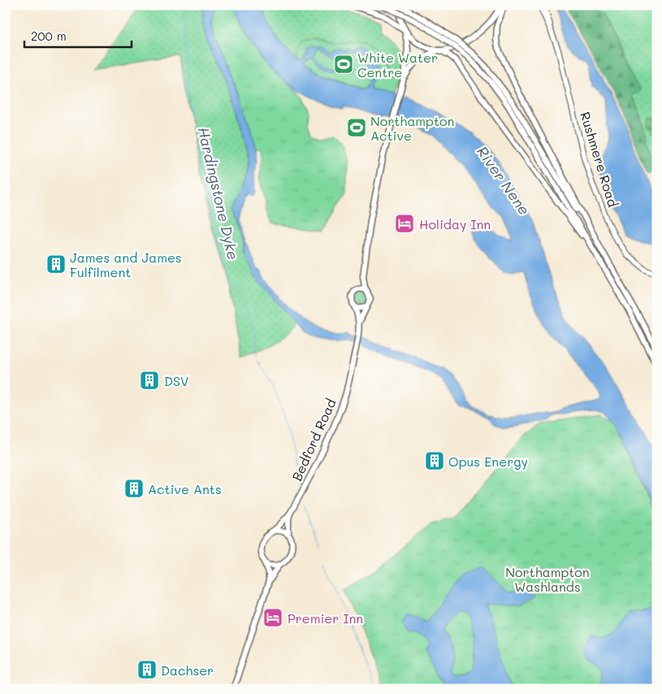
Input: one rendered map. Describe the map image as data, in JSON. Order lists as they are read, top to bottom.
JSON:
{
  "streets": {
    "highway": ["Bedford Road"],
    "main road": ["Rushmere Road"]
  },
  "water": ["River Nene", "Hardingstone Dyke"],
  "parks": ["Northampton Washlands"],
  "places": {
    "sports": ["White Water Centre", "Northampton Active"],
    "hotel": ["Holiday Inn", "Premier Inn"],
    "building": [
      "James and James Fulfilment",
      "DSV",
      "Opus Energy",
      "Active Ants",
      "Dachser"
    ]
  },
  "scale_bar": "200 m"
}
